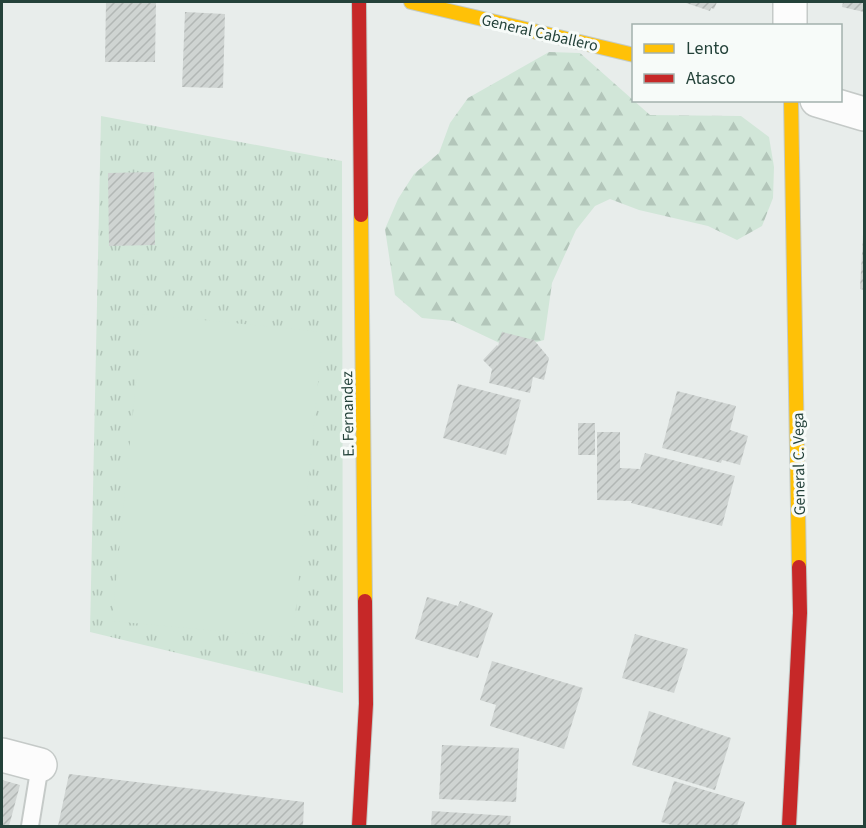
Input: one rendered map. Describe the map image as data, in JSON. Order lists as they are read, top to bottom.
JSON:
{
  "streets": {
    "street": ["General Caballero", "E. Fernandez", "General C. Vega"]
  },
  "legend": ["Lento", "Atasco"]
}
